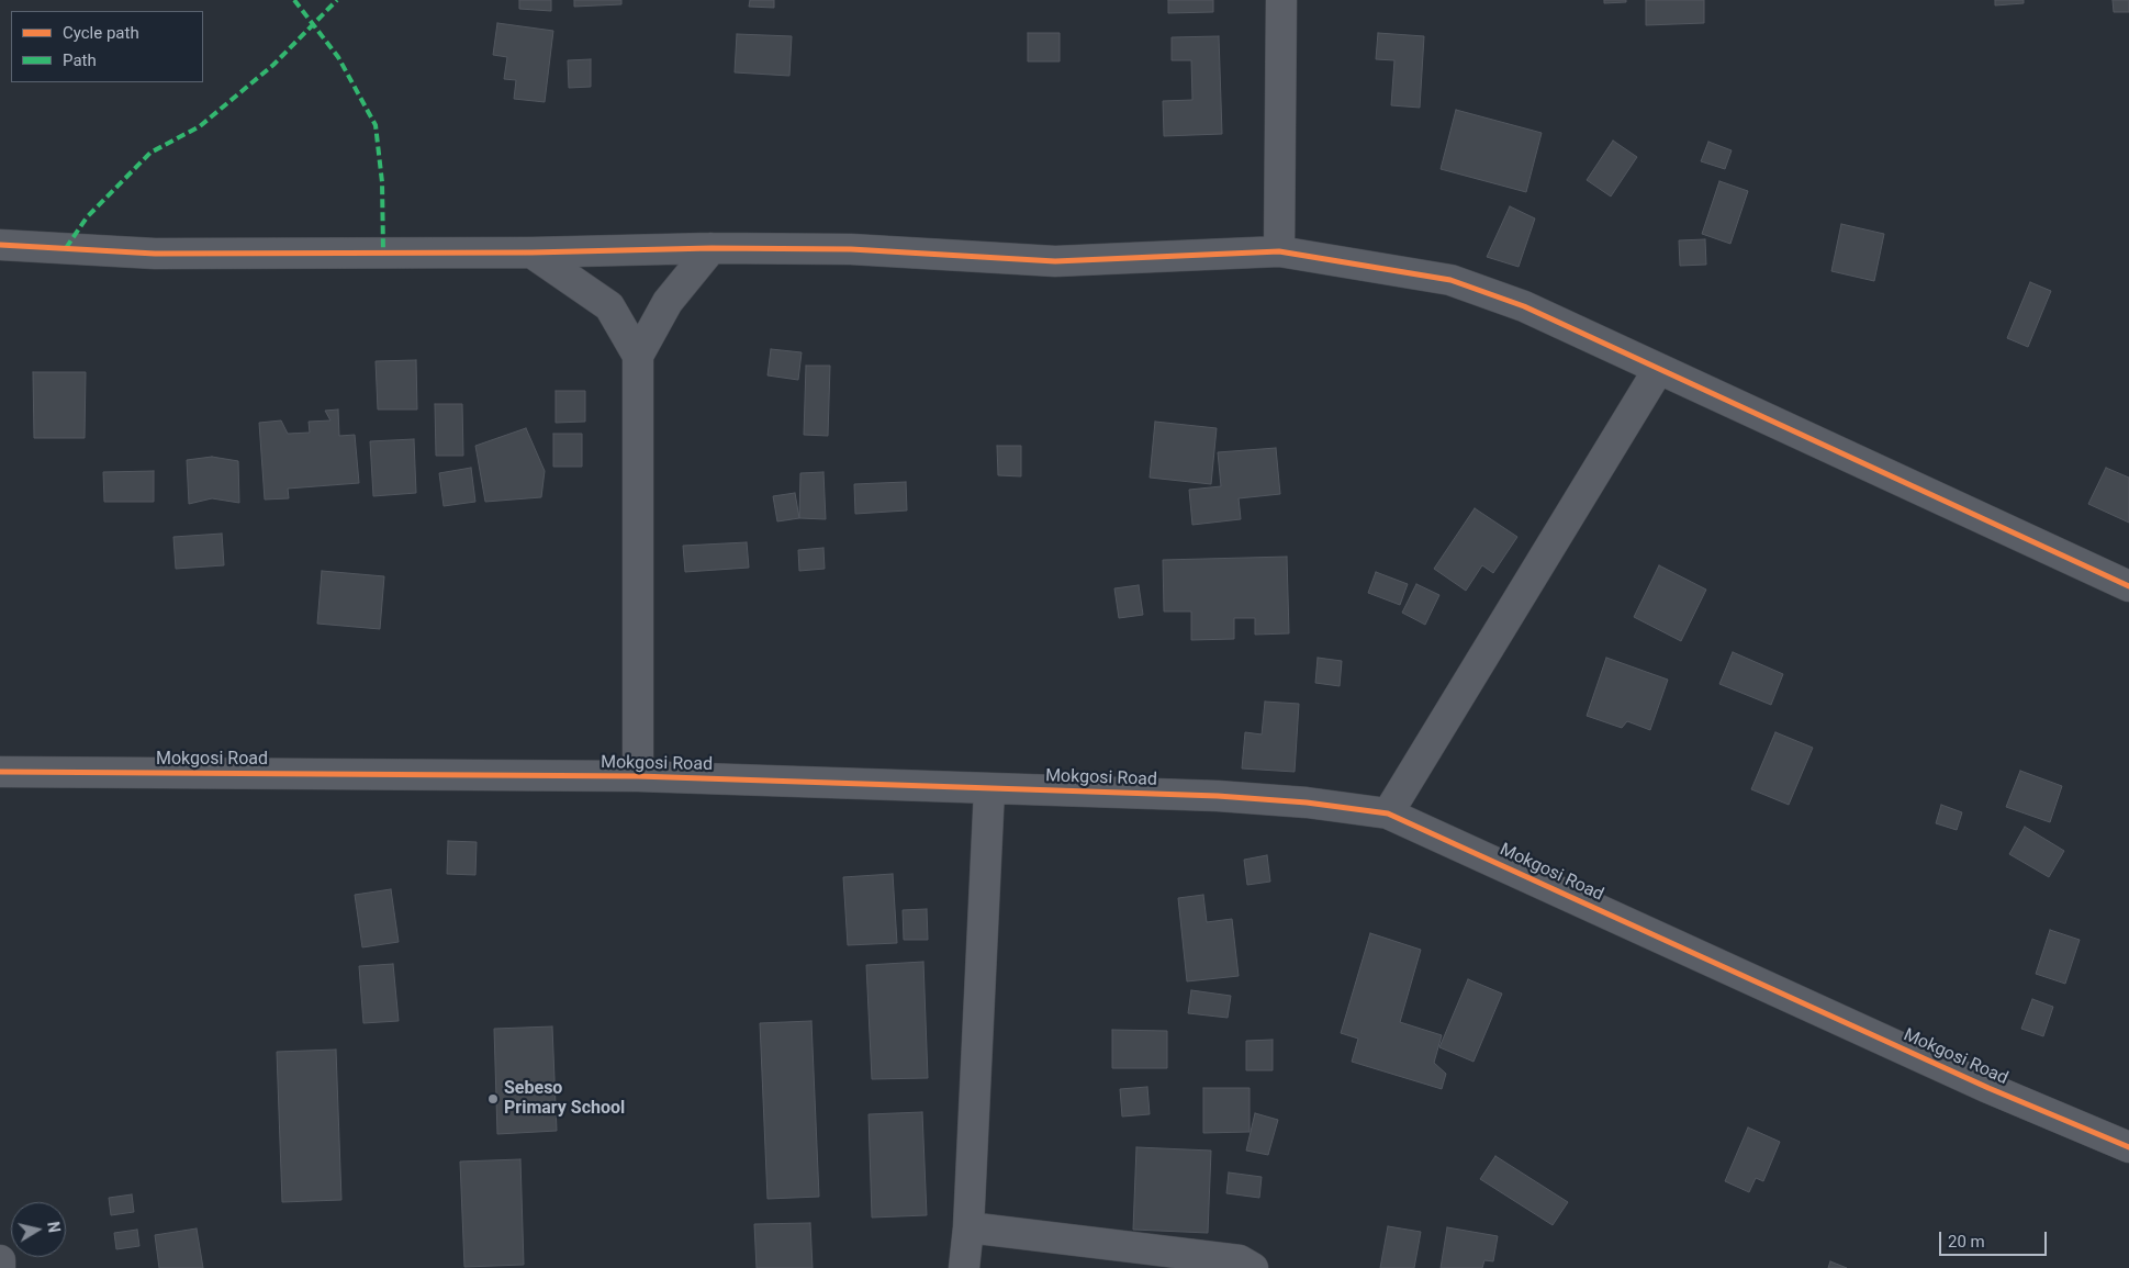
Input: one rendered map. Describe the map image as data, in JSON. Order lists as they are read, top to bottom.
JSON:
{
  "streets": {
    "street": ["Mokgosi Road"]
  },
  "places": ["Sebeso Primary School"],
  "legend": ["Cycle path", "Path"],
  "scale_bar": "20 m",
  "north": "right"
}
